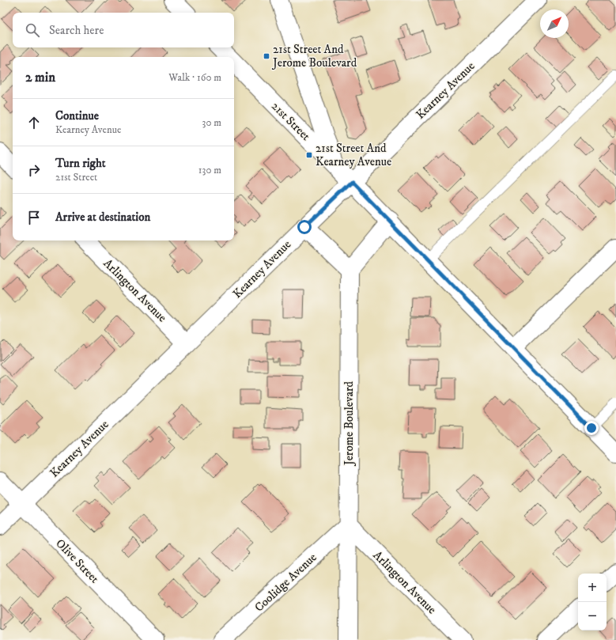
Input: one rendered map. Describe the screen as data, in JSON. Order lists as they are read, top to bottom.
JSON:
{
  "streets": {
    "street": [
      "Kearney Avenue",
      "21st Street",
      "Arlington Avenue",
      "Jerome Boulevard",
      "Olive Street",
      "Coolidge Avenue"
    ]
  },
  "crossings": [
    ["Kearney Avenue", "21st Street"],
    ["Kearney Avenue", "Arlington Avenue"],
    ["Kearney Avenue", "Olive Street"],
    ["Arlington Avenue", "Jerome Boulevard"],
    ["Arlington Avenue", "Coolidge Avenue"],
    ["Jerome Boulevard", "Coolidge Avenue"]
  ],
  "places": {
    "transit": ["21st Street And Jerome Boulevard", "21st Street And Kearney Avenue"]
  },
  "north": "top right",
  "page": {
    "search": "Search here",
    "heading": ["2 min", "Walk · 160 m"],
    "list": [
      ["Continue", "Kearney Avenue", "30 m"],
      ["Turn right", "21st Street", "130 m"],
      "Arrive at destination"
    ],
    "map_buttons": ["+", "−"]
  }
}
